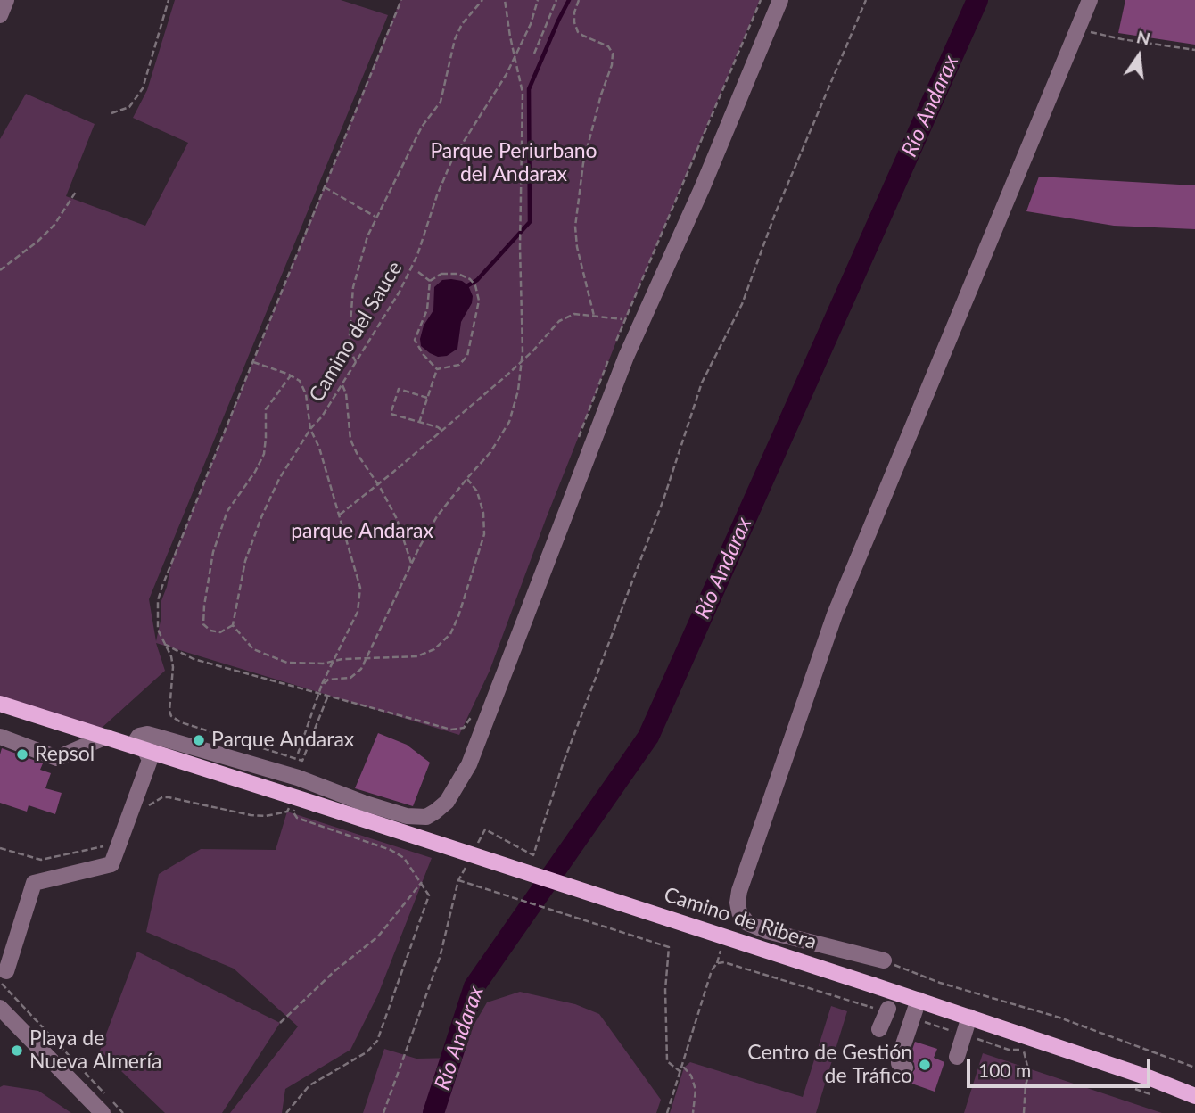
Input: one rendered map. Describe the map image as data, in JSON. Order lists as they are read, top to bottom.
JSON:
{
  "streets": {
    "main road": ["Camino de Ribera"],
    "path": ["Camino del Sauce"]
  },
  "water": ["Río Andarax"],
  "parks": ["Parque Periurbano del Andarax", "parque Andarax"],
  "places": [
    "Parque Andarax",
    "Repsol",
    "Playa de Nueva Almería",
    "Centro de Gestión de Tráfico"
  ],
  "scale_bar": "100 m",
  "north": "top"
}
